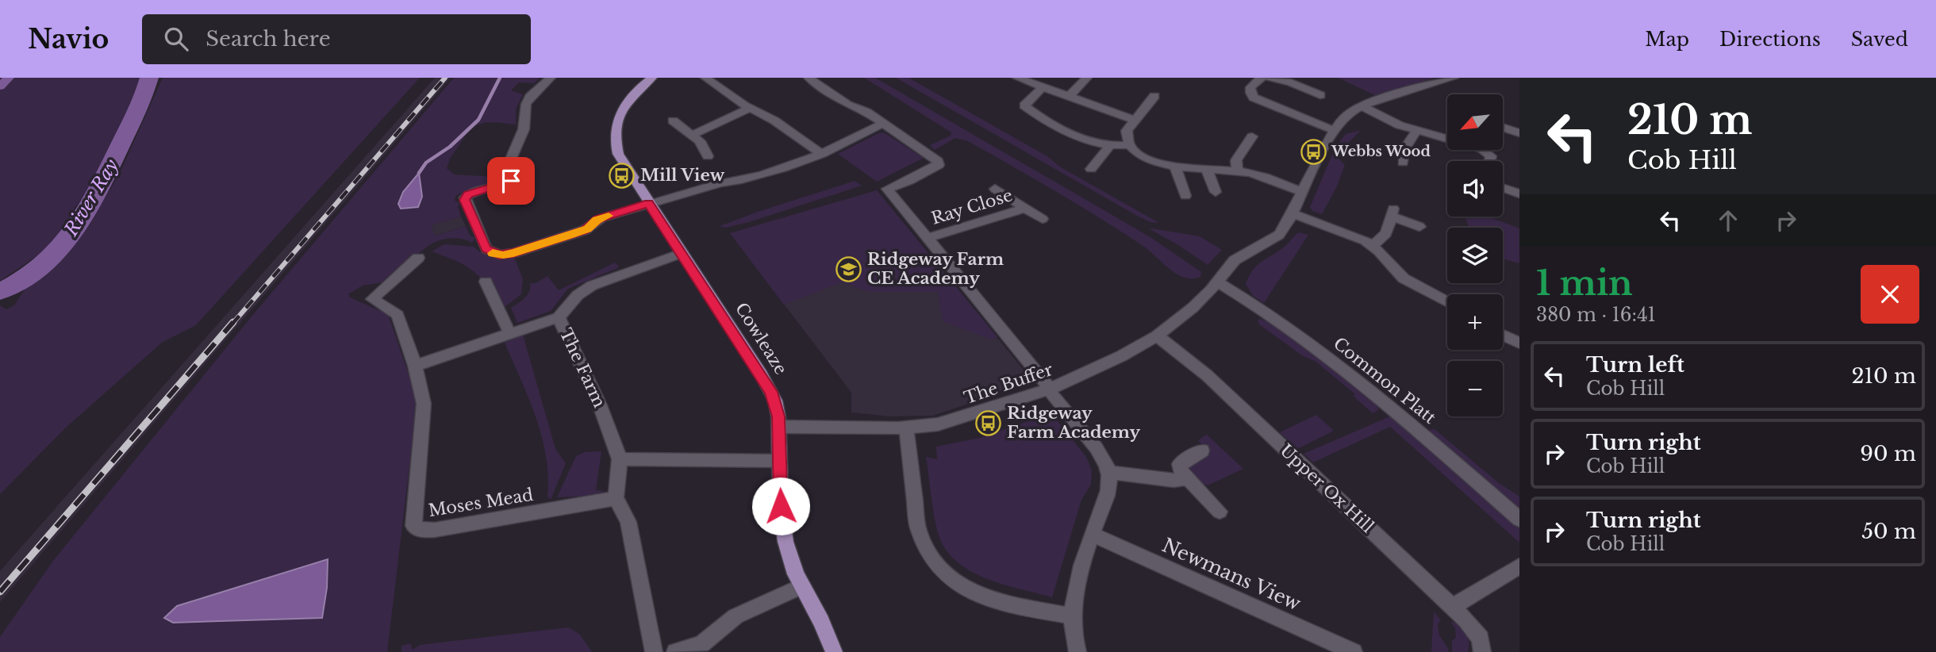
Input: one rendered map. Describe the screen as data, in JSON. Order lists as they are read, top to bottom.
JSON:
{
  "streets": {
    "main road": ["Cowleaze"],
    "street": [
      "Ray Close",
      "The Farm",
      "Common Platt",
      "The Buffer",
      "Upper Ox Hill",
      "Moses Mead",
      "Newmans View"
    ]
  },
  "crossings": [
    ["Cowleaze", "The Farm"],
    ["Cowleaze", "The Buffer"],
    ["The Farm", "Moses Mead"],
    ["Common Platt", "The Buffer"],
    ["The Buffer", "Upper Ox Hill"]
  ],
  "water": ["River Ray"],
  "places": {
    "bus stop": ["Webbs Wood", "Mill View", "Ridgeway Farm Academy"],
    "school or university": ["Ridgeway Farm CE Academy"]
  },
  "north": "bottom left",
  "page": {
    "header": "Navio",
    "search": "Search here",
    "nav": ["Map", "Directions", "Saved"],
    "turn": ["210 m", "Cob Hill"],
    "map_buttons": ["+", "−"],
    "heading": ["1 min", "380 m · 16:41"],
    "list": [
      {
        "name": "Turn left",
        "note": "Cob Hill",
        "value": "210 m"
      },
      {
        "name": "Turn right",
        "note": "Cob Hill",
        "value": "90 m"
      },
      {
        "name": "Turn right",
        "note": "Cob Hill",
        "value": "50 m"
      }
    ]
  }
}
